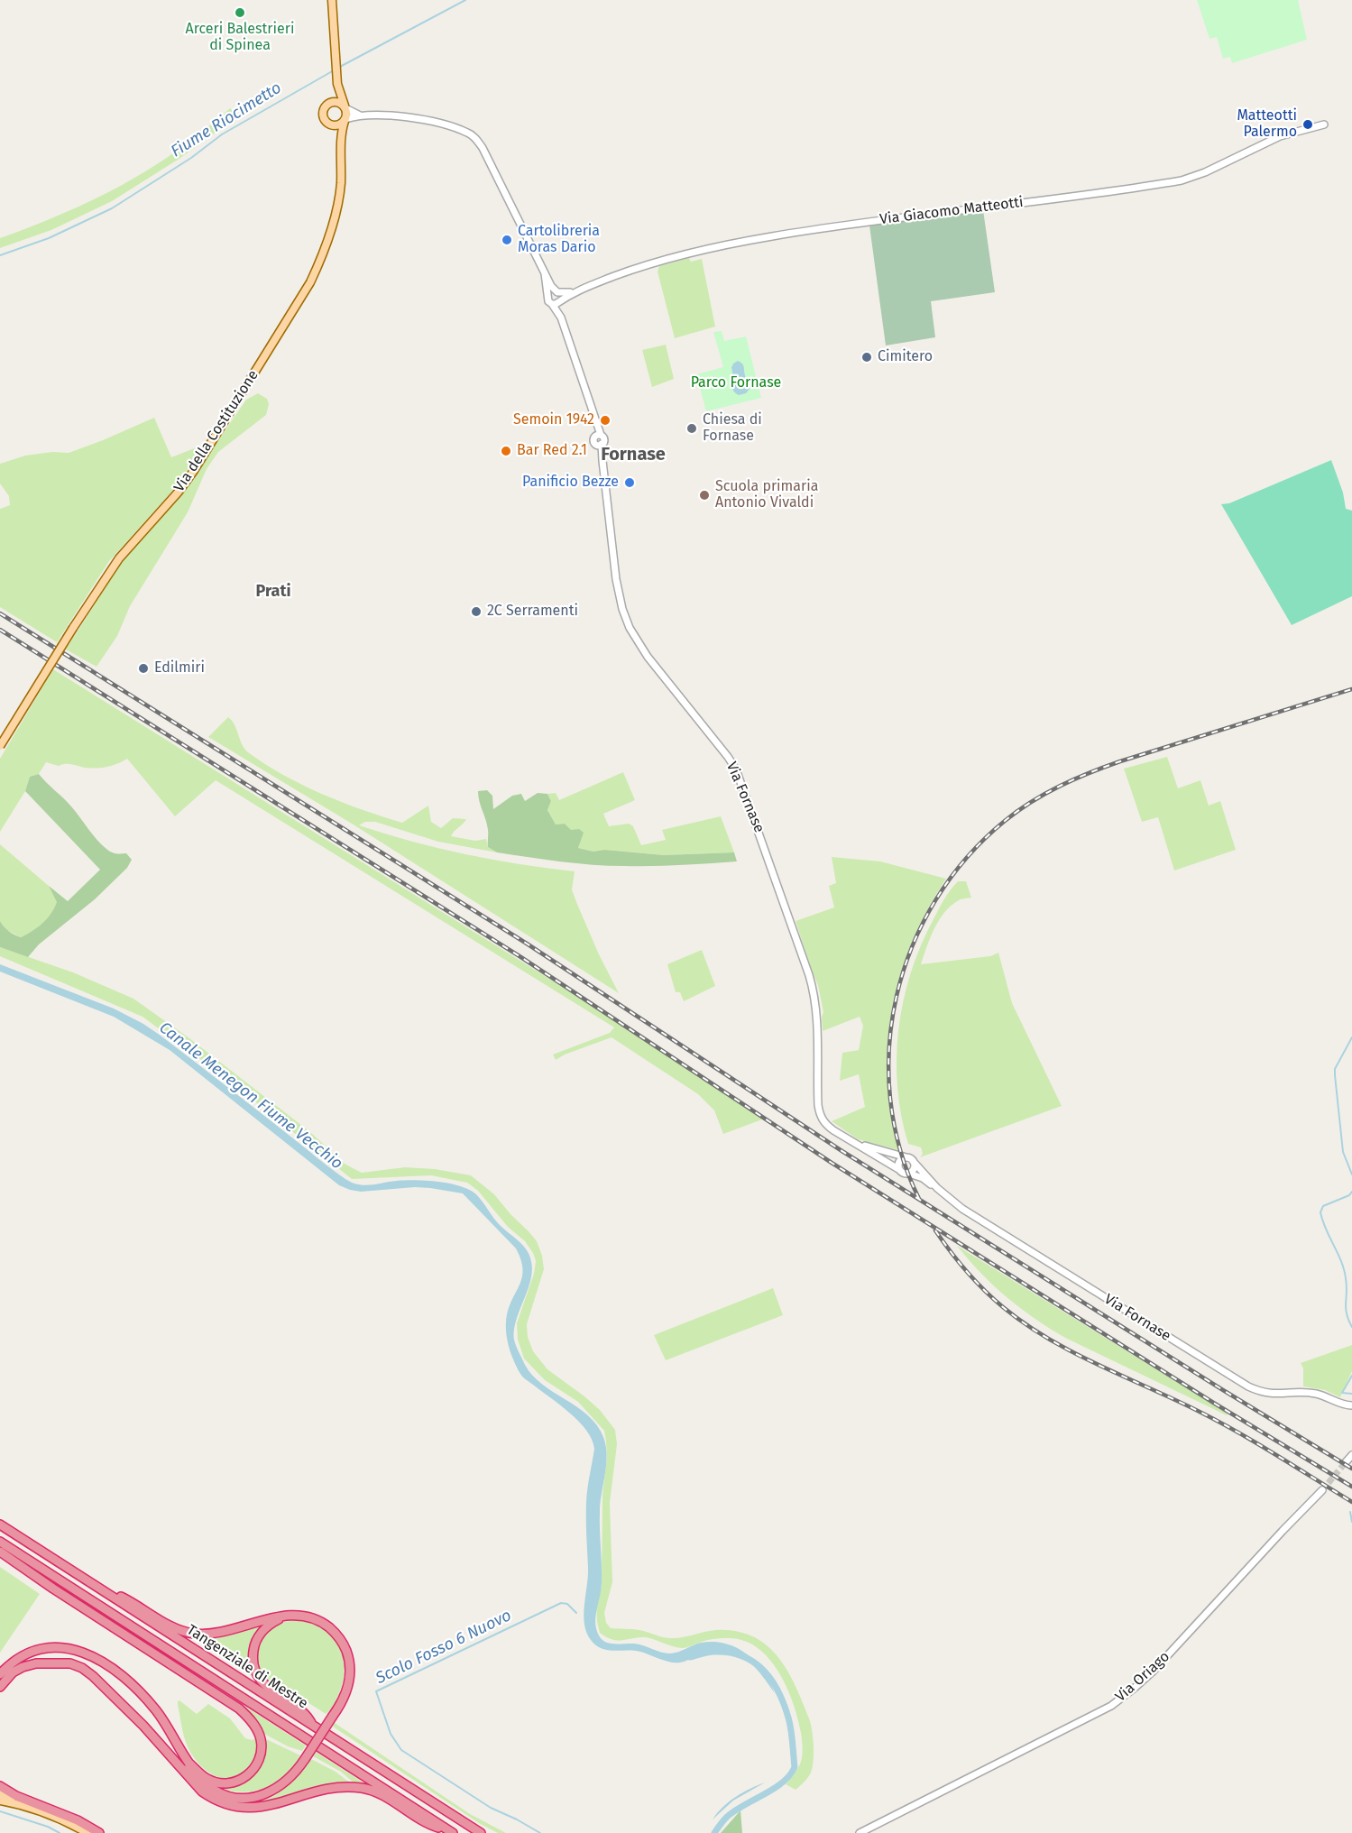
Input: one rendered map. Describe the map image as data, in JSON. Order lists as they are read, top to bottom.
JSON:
{
  "streets": {
    "highway": ["Tangenziale di Mestre"],
    "main road": ["Via della Costituzione"],
    "street": ["Via Giacomo Matteotti", "Via Fornase", "Via Oriago"]
  },
  "crossings": [
    ["Via Giacomo Matteotti", "Via Fornase"],
    ["Via della Costituzione", "Via Fornase"]
  ],
  "districts": ["Fornase", "Prati"],
  "water": ["Fiume Riocimetto", "Canale Menegon Fiume Vecchio", "Scolo Fosso 6 Nuovo"],
  "parks": ["Parco Fornase"],
  "places": [
    "Arceri Balestrieri di Spinea",
    "Matteotti Palermo",
    "Cartolibreria Moras Dario",
    "Cimitero",
    "Semoin 1942",
    "Chiesa di Fornase",
    "Bar Red 2.1",
    "Panificio Bezze",
    "Scuola primaria Antonio Vivaldi",
    "2C Serramenti",
    "Edilmiri"
  ]
}
